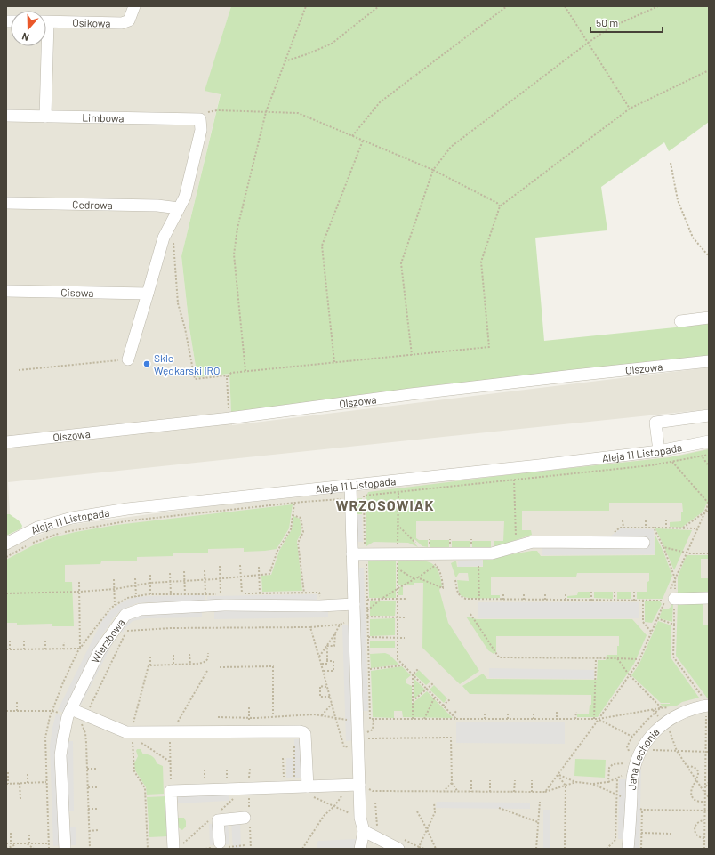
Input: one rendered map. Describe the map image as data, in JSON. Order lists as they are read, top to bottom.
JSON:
{
  "streets": {
    "street": [
      "Osikowa",
      "Limbowa",
      "Cedrowa",
      "Cisowa",
      "Olszowa",
      "Aleja 11 Listopada",
      "Wierzbowa",
      "Jana Lechonia"
    ]
  },
  "districts": ["WRZOSOWIAK"],
  "places": ["Skle Wędkarski IRO"],
  "scale_bar": "50 m",
  "north": "bottom"
}
